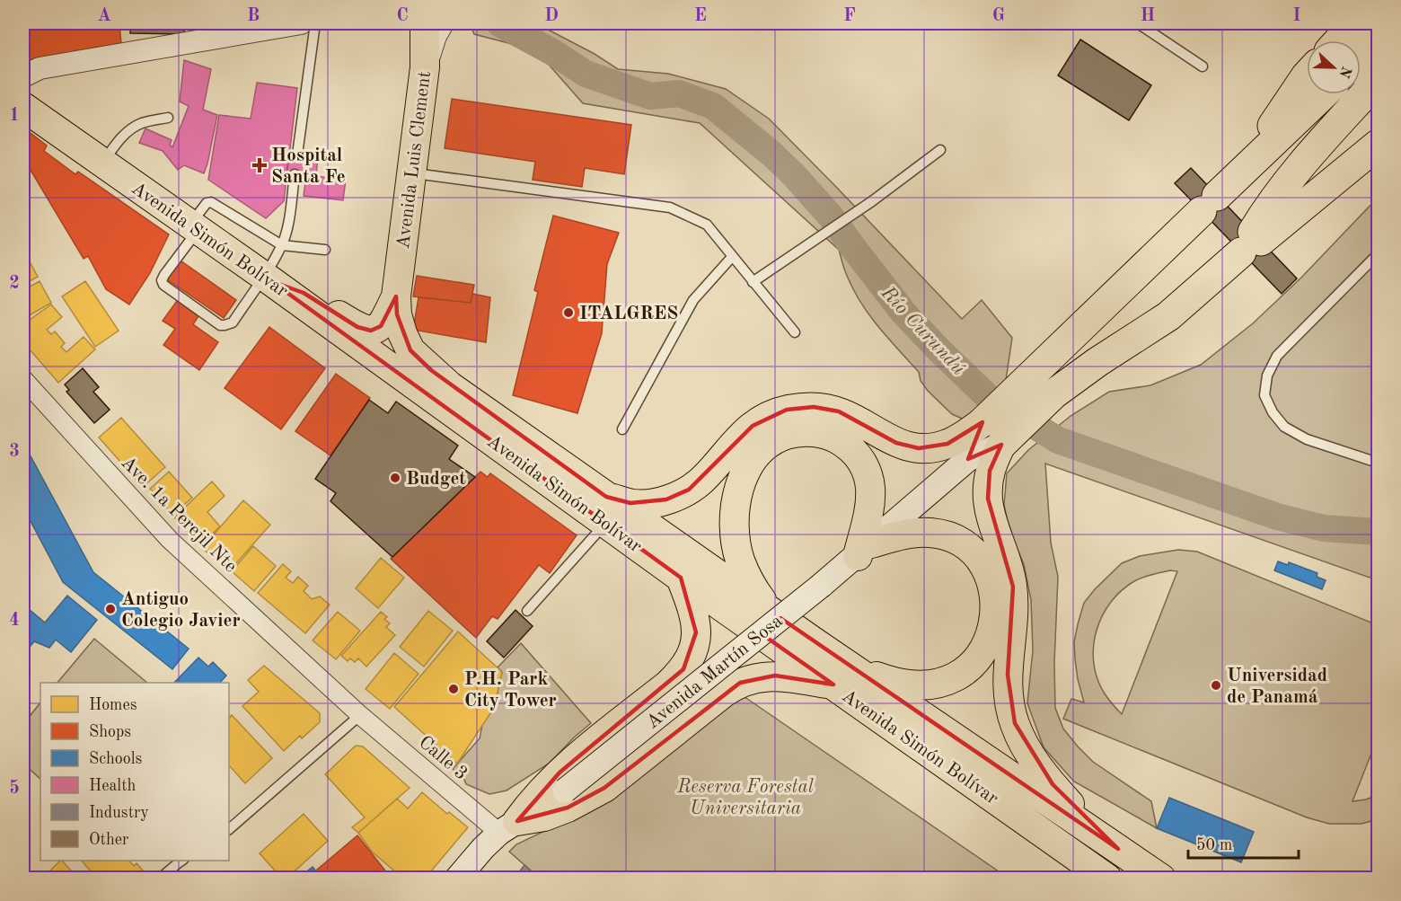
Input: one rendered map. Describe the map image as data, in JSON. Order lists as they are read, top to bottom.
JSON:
{
  "streets": {
    "main road": ["Avenida Luis Clement", "Avenida Simón Bolívar", "Avenida Martín Sosa"],
    "street": ["Ave. 1a Perejil Nte", "Calle 3"]
  },
  "crossings": [
    ["Avenida Luis Clement", "Avenida Simón Bolívar"],
    ["Ave. 1a Perejil Nte", "Calle 3"],
    ["Avenida Martín Sosa", "Calle 3"]
  ],
  "water": ["Río Curundú"],
  "parks": ["Reserva Forestal Universitaria"],
  "places": {
    "health": ["Hospital Santa Fe"],
    "other": [
      "ITALGRES",
      "Budget",
      "Antiguo Colegio Javier",
      "Universidad de Panamá",
      "P.H. Park City Tower"
    ]
  },
  "legend": [
    "Homes",
    "Shops",
    "Schools",
    "Health",
    "Industry",
    "Other"
  ],
  "scale_bar": "50 m",
  "north": "right",
  "grid": {
    "columns": [
      "A",
      "B",
      "C",
      "D",
      "E",
      "F",
      "G",
      "H",
      "I"
    ],
    "rows": [
      "1",
      "2",
      "3",
      "4",
      "5"
    ]
  }
}
